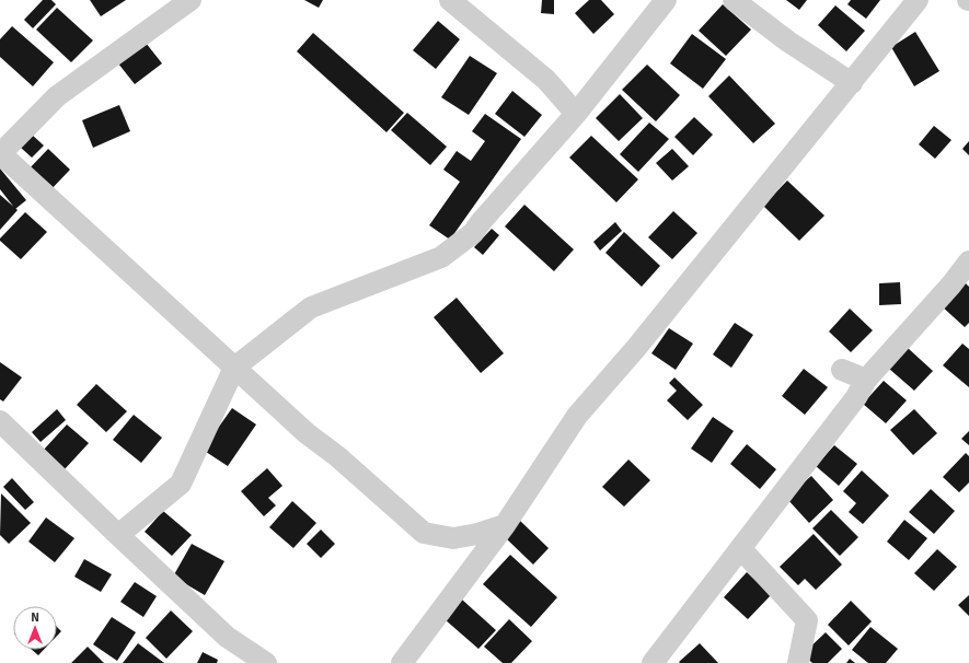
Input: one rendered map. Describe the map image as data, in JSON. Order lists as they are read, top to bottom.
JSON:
{
  "north": "top"
}
